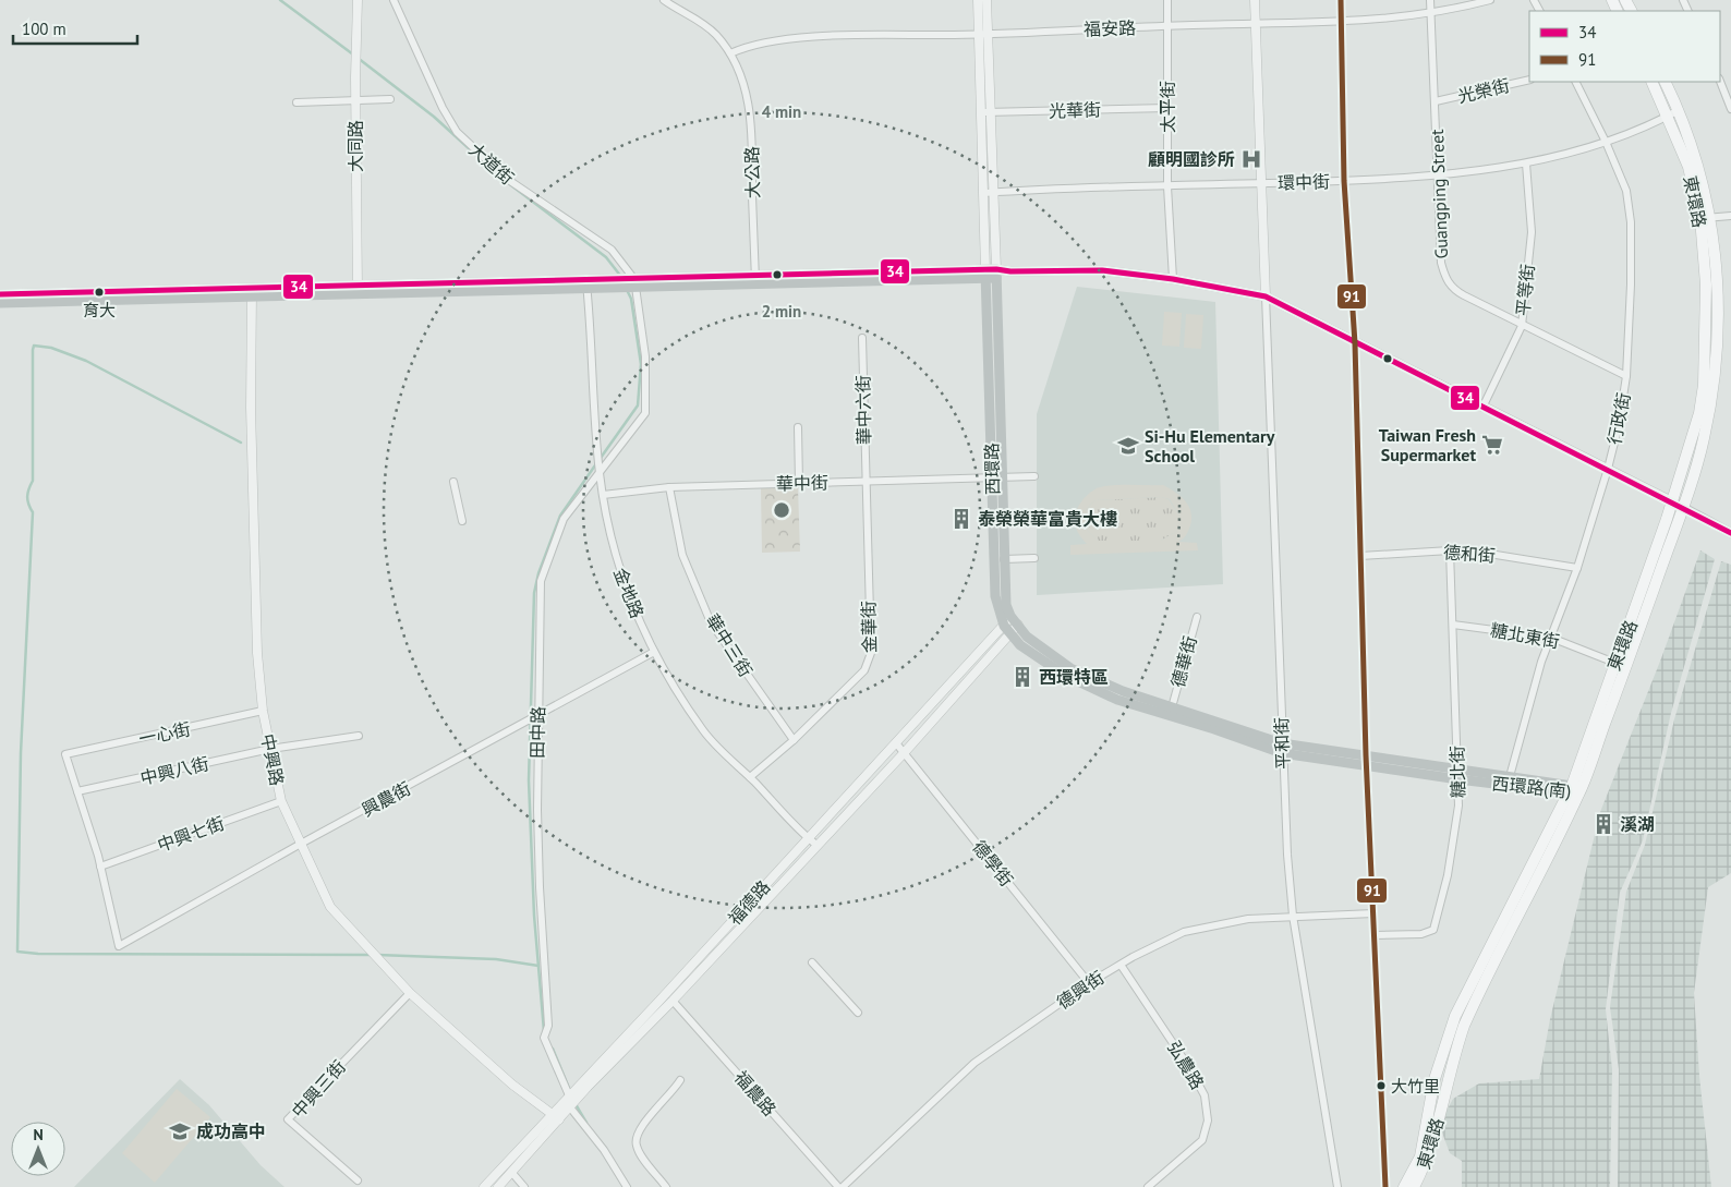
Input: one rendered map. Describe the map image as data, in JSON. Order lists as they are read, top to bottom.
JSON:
{
  "streets": {
    "main road": ["東環路", "西環路", "西環路(南)"],
    "street": [
      "福安路",
      "光榮街",
      "太平街",
      "光華街",
      "大同路",
      "大道街",
      "大公路",
      "環中街",
      "Guangping Street",
      "平等街",
      "華中六街",
      "行政街",
      "華中街",
      "德和街",
      "金地路",
      "金華街",
      "糖北東街",
      "華中三街",
      "德華街",
      "田中路",
      "一心街",
      "平和街",
      "中興路",
      "中興八街",
      "糖北街",
      "興農街",
      "中興七街",
      "德學街",
      "福德路",
      "德興街",
      "弘農路",
      "中興三街",
      "福農路"
    ]
  },
  "crossings": [
    ["福安路", "太平街"],
    ["福安路", "大公路"],
    ["福安路", "Guangping Street"],
    ["福安路", "西環路"],
    ["光榮街", "Guangping Street"],
    ["太平街", "光華街"],
    ["太平街", "環中街"],
    ["光華街", "西環路"],
    ["大道街", "田中路"],
    ["環中街", "Guangping Street"],
    ["環中街", "東環路"],
    ["環中街", "平等街"],
    ["環中街", "行政街"],
    ["環中街", "西環路"],
    ["Guangping Street", "平等街"],
    ["Guangping Street", "行政街"],
    ["東環路", "糖北東街"],
    ["東環路", "西環路(南)"],
    ["華中六街", "華中街"],
    ["華中六街", "金華街"],
    ["行政街", "德和街"],
    ["行政街", "糖北東街"],
    ["行政街", "西環路(南)"],
    ["西環路", "華中街"],
    ["西環路", "福德路"],
    ["華中街", "金地路"],
    ["華中街", "金華街"],
    ["華中街", "華中三街"],
    ["德和街", "糖北街"],
    ["金地路", "田中路"],
    ["金地路", "興農街"],
    ["金地路", "福德路"],
    ["金華街", "華中三街"],
    ["糖北東街", "糖北街"],
    ["田中路", "興農街"],
    ["田中路", "福德路"],
    ["一心街", "中興路"],
    ["一心街", "中興八街"],
    ["平和街", "西環路(南)"],
    ["平和街", "德興街"],
    ["中興路", "中興八街"],
    ["中興路", "興農街"],
    ["中興路", "中興七街"],
    ["中興路", "福德路"],
    ["中興路", "中興三街"],
    ["糖北街", "西環路(南)"],
    ["興農街", "中興七街"],
    ["德學街", "福德路"],
    ["德學街", "德興街"],
    ["福德路", "福農路"],
    ["德興街", "弘農路"],
    ["德興街", "福農路"]
  ],
  "places": {
    "hospital": ["顧明國診所"],
    "other": ["育大", "大竹里"],
    "supermarket": ["Taiwan Fresh Supermarket"],
    "school or university": ["Si-Hu Elementary School", "成功高中"],
    "building": ["泰榮榮華富貴大樓", "西環特區", "溪湖"]
  },
  "lines": ["transit line 91", "transit line 34"],
  "legend": ["34", "91"],
  "scale_bar": "100 m",
  "north": "top",
  "rings": ["4 min", "2 min"]
}
